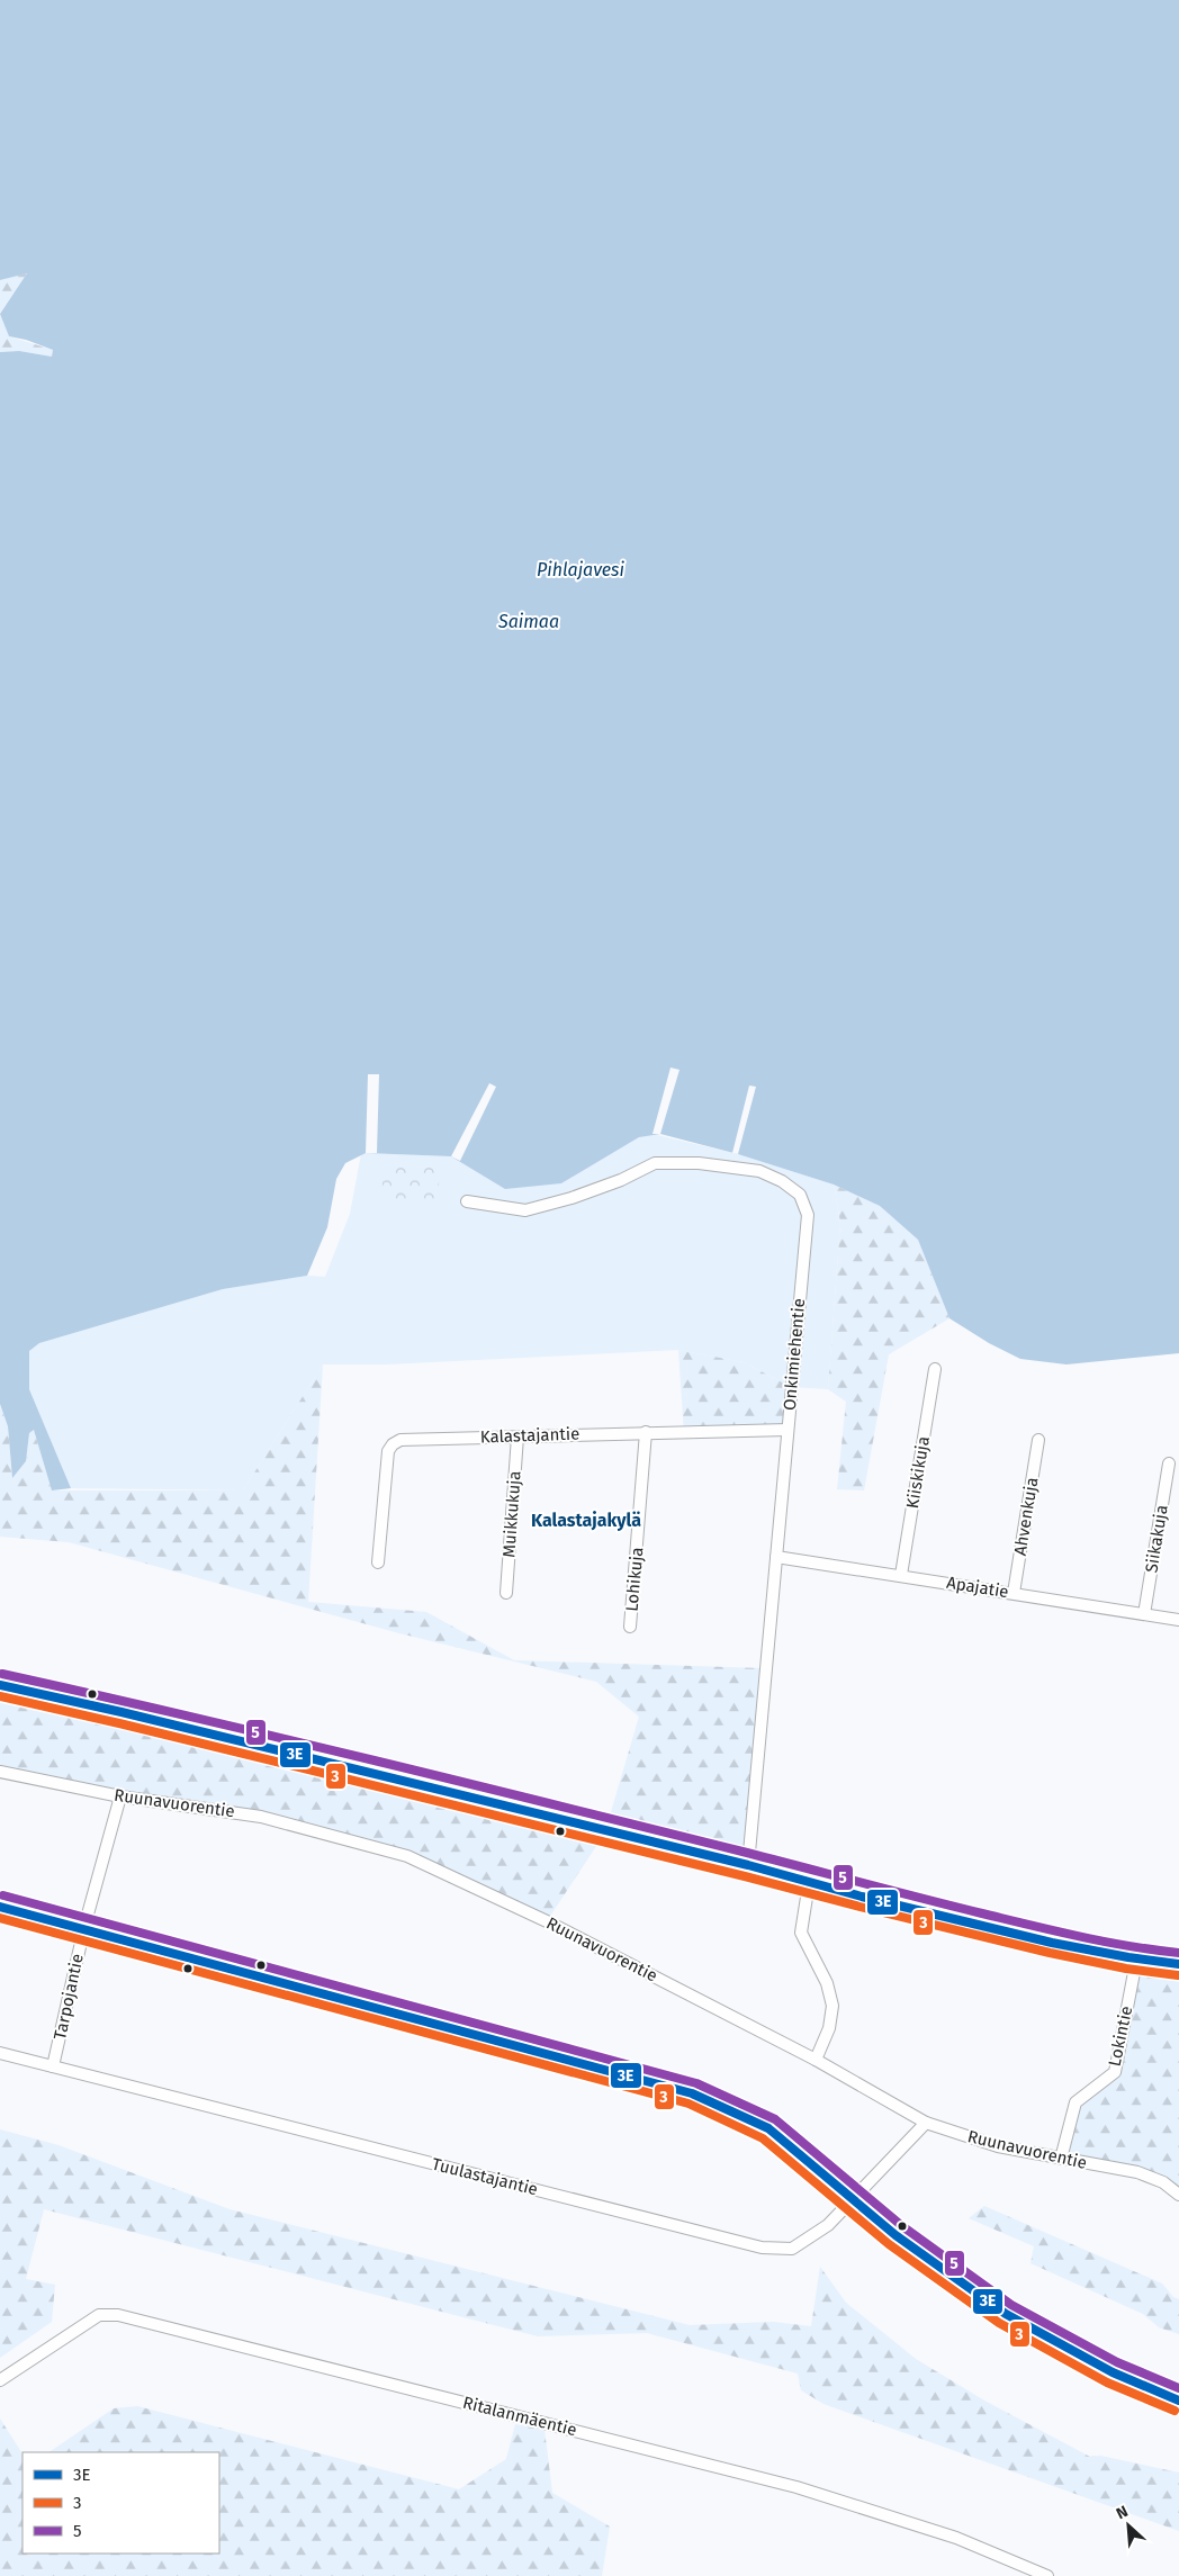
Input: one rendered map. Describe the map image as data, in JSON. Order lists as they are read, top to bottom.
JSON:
{
  "streets": {
    "street": [
      "Onkimiehentie",
      "Kalastajantie",
      "Kiiskikuja",
      "Muikkukuja",
      "Ahvenkuja",
      "Siikakuja",
      "Lohikuja",
      "Apajatie",
      "Ruunavuorentie",
      "Tarpojantie",
      "Lokintie",
      "Tuulastajantie",
      "Ritalanmäentie"
    ]
  },
  "crossings": [
    ["Onkimiehentie", "Kalastajantie"],
    ["Onkimiehentie", "Apajatie"],
    ["Kalastajantie", "Muikkukuja"],
    ["Kalastajantie", "Lohikuja"],
    ["Kiiskikuja", "Apajatie"],
    ["Ahvenkuja", "Apajatie"],
    ["Siikakuja", "Apajatie"],
    ["Ruunavuorentie", "Tarpojantie"],
    ["Ruunavuorentie", "Lokintie"],
    ["Ruunavuorentie", "Tuulastajantie"],
    ["Tarpojantie", "Tuulastajantie"]
  ],
  "districts": ["Kalastajakylä"],
  "water": ["Pihlajavesi", "Saimaa"],
  "lines": ["transit line 5", "transit line 3E", "transit line 3"],
  "legend": ["3E", "3", "5"],
  "north": "top left"
}
